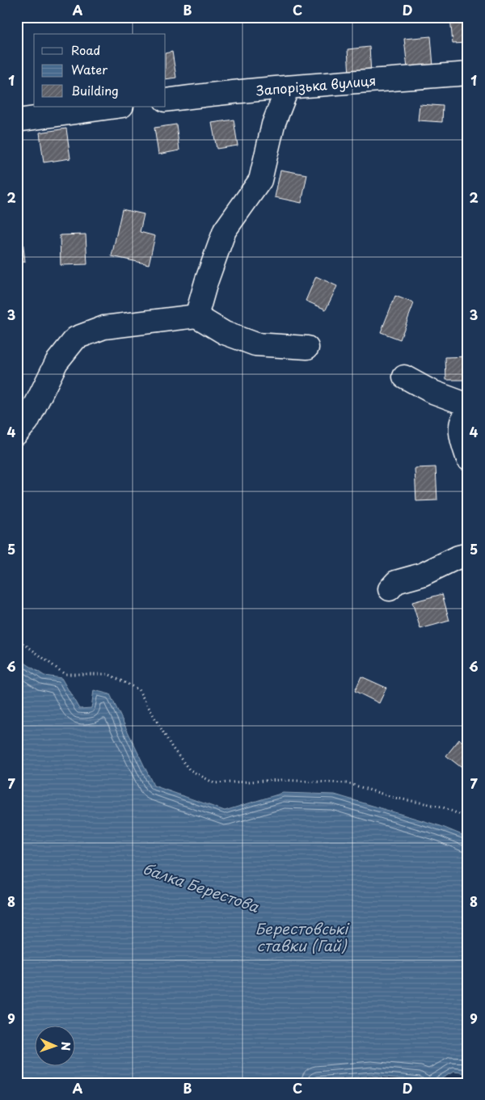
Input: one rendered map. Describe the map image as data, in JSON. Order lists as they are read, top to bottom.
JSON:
{
  "streets": {
    "street": ["Запорізька вулиця"]
  },
  "water": ["балка Берестова", "Берестовські ставки (Гай)"],
  "legend": ["Road", "Water", "Building"],
  "north": "right",
  "grid": {
    "columns": [
      "A",
      "B",
      "C",
      "D"
    ],
    "rows": [
      "1",
      "2",
      "3",
      "4",
      "5",
      "6",
      "7",
      "8",
      "9"
    ]
  }
}
